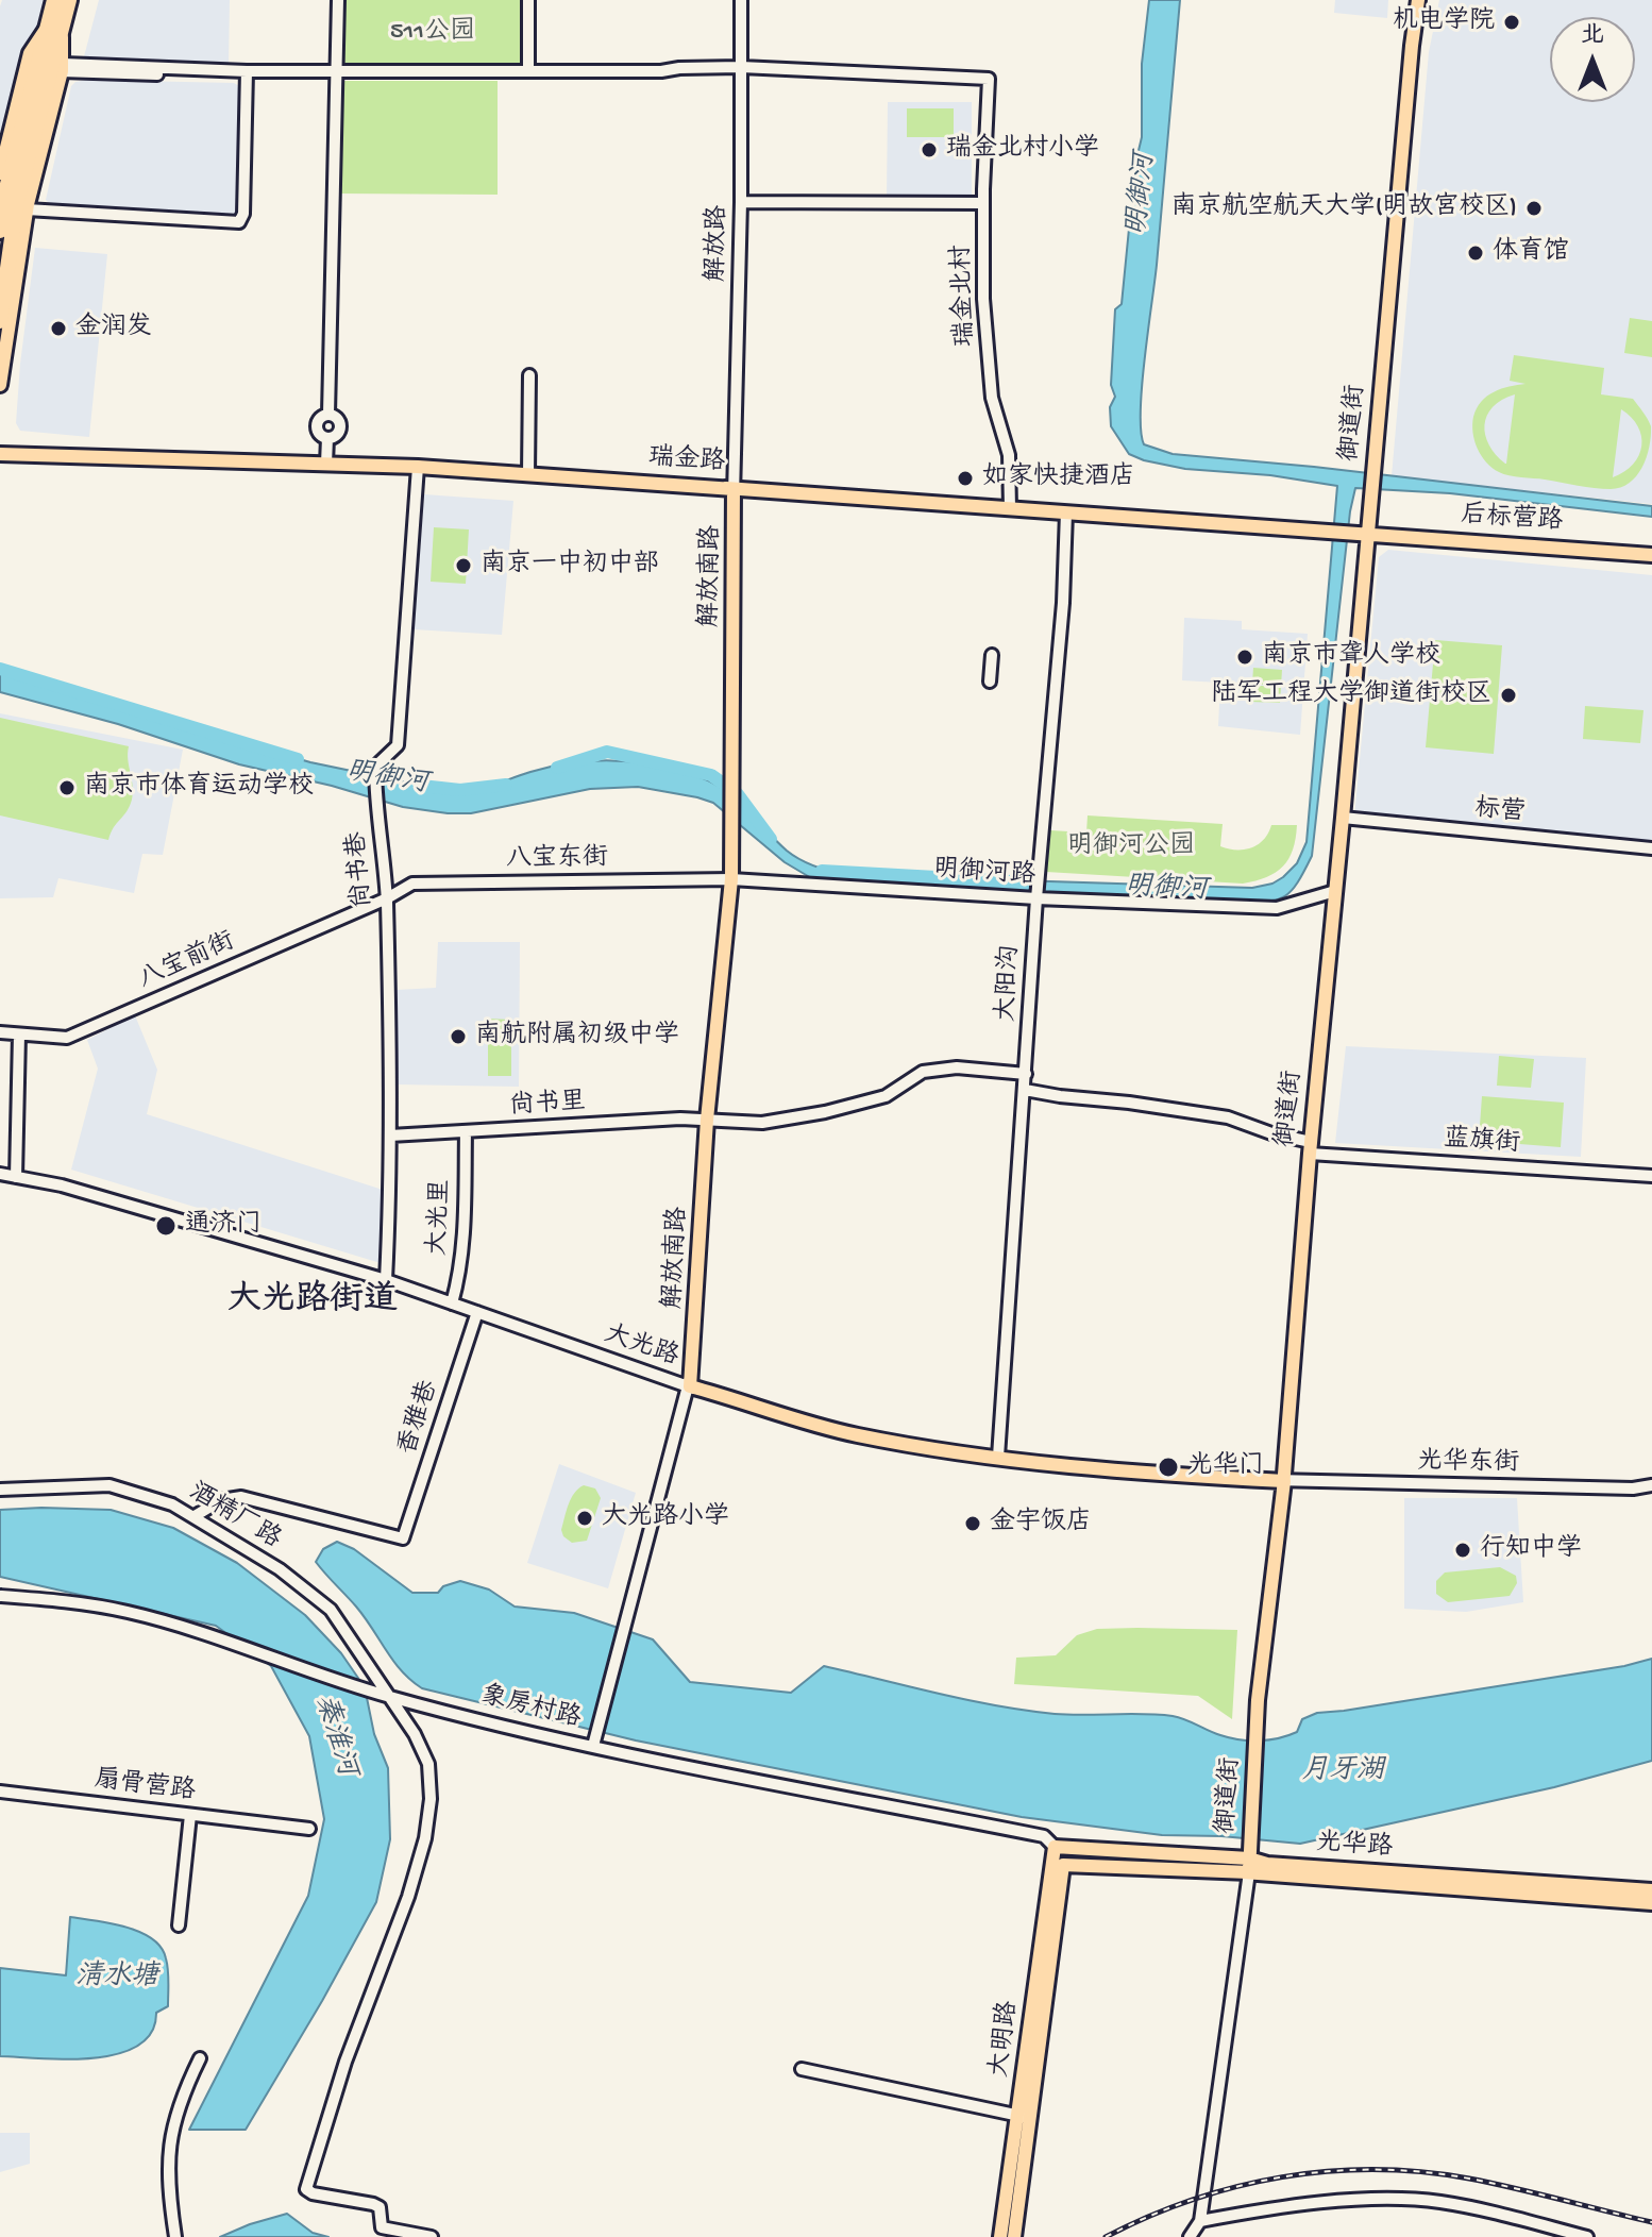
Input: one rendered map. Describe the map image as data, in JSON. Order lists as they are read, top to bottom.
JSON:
{
  "streets": {
    "main road": [
      "御道街",
      "瑞金路",
      "后标营路",
      "光华路",
      "大明路"
    ],
    "street": [
      "解放路",
      "瑞金北村",
      "解放南路",
      "标营",
      "八宝东街",
      "尚书巷",
      "明御河路",
      "八宝前街",
      "大阳沟",
      "尚书里",
      "蓝旗街",
      "大光里",
      "大光路",
      "香雅巷",
      "光华东街",
      "酒精厂路",
      "象房村路",
      "扇骨营路"
    ]
  },
  "crossings": [
    ["解放路", "瑞金北村"],
    ["解放路", "瑞金路"],
    ["解放路", "解放南路"],
    ["瑞金北村", "瑞金路"],
    ["御道街", "瑞金路"],
    ["御道街", "后标营路"],
    ["御道街", "标营"],
    ["御道街", "明御河路"],
    ["御道街", "蓝旗街"],
    ["御道街", "光华东街"],
    ["御道街", "光华路"],
    ["御道街", "大明路"],
    ["瑞金路", "后标营路"],
    ["瑞金路", "解放南路"],
    ["瑞金路", "尚书巷"],
    ["瑞金路", "大阳沟"],
    ["解放南路", "八宝东街"],
    ["解放南路", "明御河路"],
    ["解放南路", "尚书里"],
    ["解放南路", "大光路"],
    ["解放南路", "象房村路"],
    ["八宝东街", "尚书巷"],
    ["八宝东街", "明御河路"],
    ["八宝东街", "八宝前街"],
    ["尚书巷", "八宝前街"],
    ["尚书巷", "尚书里"],
    ["尚书巷", "大光路"],
    ["明御河路", "大阳沟"],
    ["大阳沟", "尚书里"],
    ["大阳沟", "蓝旗街"],
    ["大阳沟", "大光路"],
    ["尚书里", "大光里"],
    ["大光里", "大光路"],
    ["大光路", "香雅巷"],
    ["香雅巷", "酒精厂路"],
    ["酒精厂路", "象房村路"],
    ["象房村路", "光华路"],
    ["象房村路", "大明路"],
    ["光华路", "大明路"]
  ],
  "districts": ["大光路街道"],
  "water": [
    "明御河",
    "秦淮河",
    "月牙湖",
    "清水塘"
  ],
  "parks": ["511公园", "明御河公园"],
  "places": [
    "机电学院",
    "瑞金北村小学",
    "南京航空航天大学(明故宫校区)",
    "体育馆",
    "金润发",
    "如家快捷酒店",
    "南京一中初中部",
    "南京市聋人学校",
    "陆军工程大学御道街校区",
    "南京市体育运动学校",
    "南航附属初级中学",
    "通济门",
    "光华门",
    "大光路小学",
    "金宇饭店",
    "行知中学"
  ],
  "north": "top"
}
